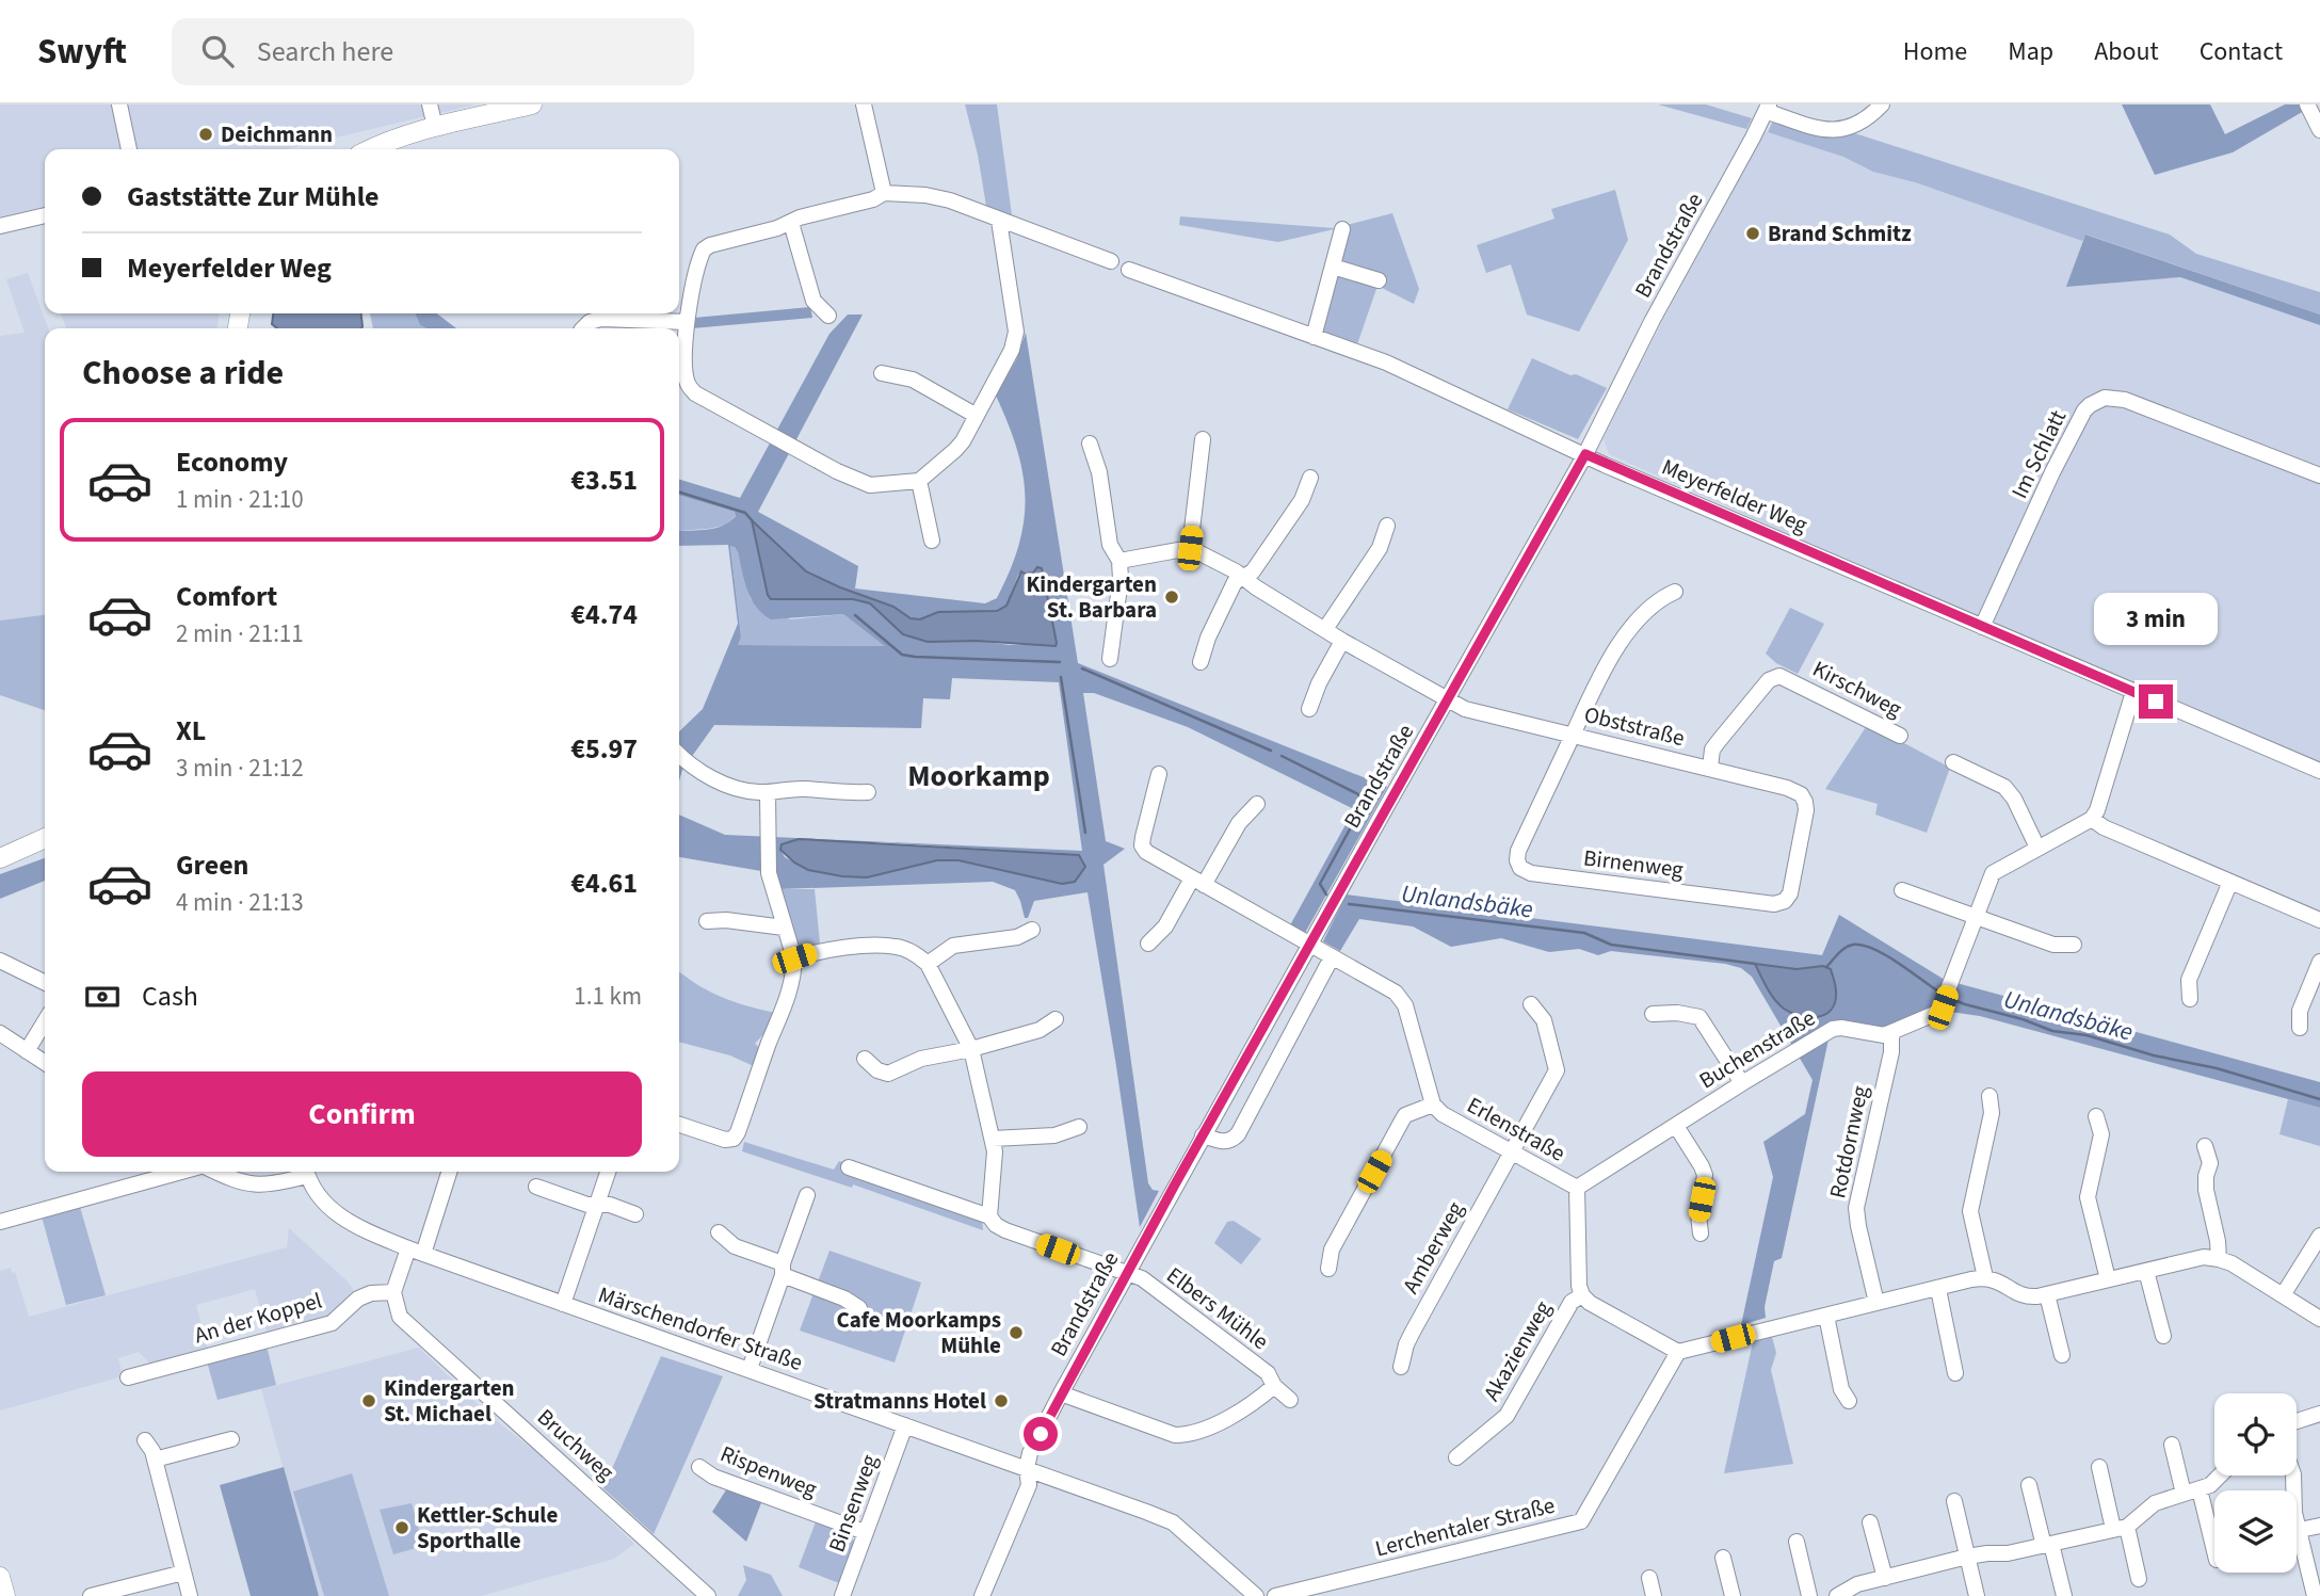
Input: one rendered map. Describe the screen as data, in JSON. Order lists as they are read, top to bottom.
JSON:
{
  "streets": {
    "street": [
      "Brandstraße",
      "Im Schlatt",
      "Meyerfelder Weg",
      "Kirschweg",
      "Obststraße",
      "Birnenweg",
      "Buchenstraße",
      "Erlenstraße",
      "Rotdornweg",
      "Amberweg",
      "Elbers Mühle",
      "An der Koppel",
      "Märschendorfer Straße",
      "Akazienweg",
      "Bruchweg",
      "Rispenweg",
      "Binsenweg",
      "Lerchentaler Straße"
    ]
  },
  "crossings": [
    ["Brandstraße", "Meyerfelder Weg"],
    ["Brandstraße", "Obststraße"],
    ["Brandstraße", "Erlenstraße"],
    ["Brandstraße", "Elbers Mühle"],
    ["Brandstraße", "Märschendorfer Straße"],
    ["Im Schlatt", "Meyerfelder Weg"],
    ["Kirschweg", "Obststraße"],
    ["Obststraße", "Birnenweg"],
    ["Buchenstraße", "Erlenstraße"],
    ["Buchenstraße", "Rotdornweg"],
    ["Erlenstraße", "Amberweg"],
    ["Erlenstraße", "Akazienweg"],
    ["An der Koppel", "Bruchweg"],
    ["Märschendorfer Straße", "Binsenweg"],
    ["Rispenweg", "Binsenweg"]
  ],
  "districts": ["Moorkamp"],
  "water": ["Unlandsbäke"],
  "places": [
    "Deichmann",
    "Brand Schmitz",
    "Kindergarten St. Barbara",
    "Cafe Moorkamps Mühle",
    "Kindergarten St. Michael",
    "Stratmanns Hotel",
    "Kettler-Schule Sporthalle"
  ],
  "page": {
    "header": "Swyft",
    "search": "Search here",
    "nav": [
      "Home",
      "Map",
      "About",
      "Contact"
    ],
    "banner": ["Gaststätte Zur Mühle", "Meyerfelder Weg"],
    "heading": "Choose a ride",
    "list": [
      {
        "name": "Economy",
        "note": "1 min · 21:10",
        "value": "€3.51"
      },
      {
        "name": "Comfort",
        "note": "2 min · 21:11",
        "value": "€4.74"
      },
      {
        "name": "XL",
        "note": "3 min · 21:12",
        "value": "€5.97"
      },
      {
        "name": "Green",
        "note": "4 min · 21:13",
        "value": "€4.61"
      }
    ],
    "bubble": "3 min",
    "pay": ["Cash", "1.1 km"],
    "buttons": "Confirm"
  }
}
